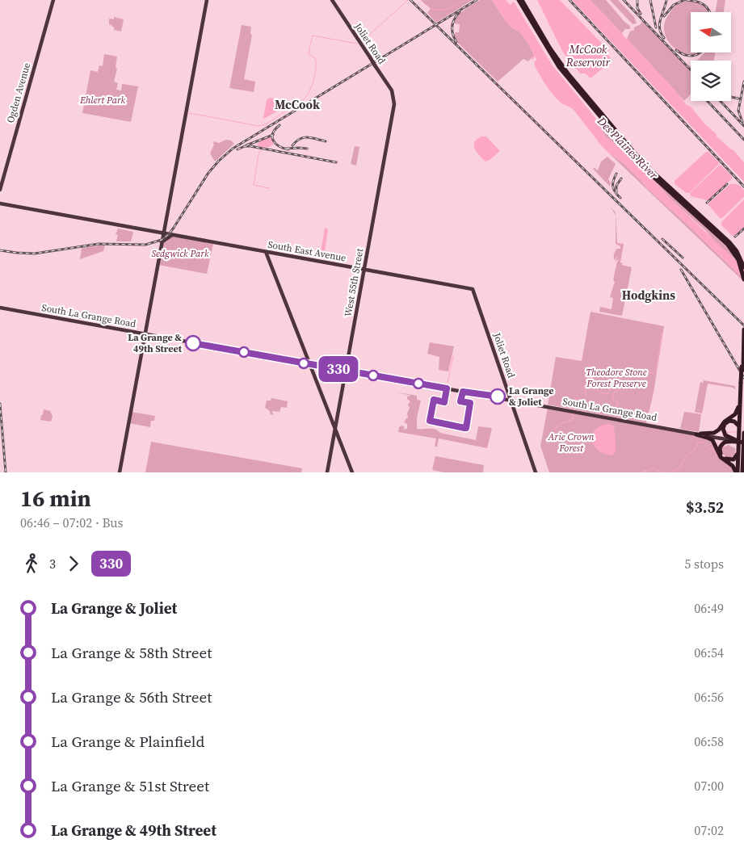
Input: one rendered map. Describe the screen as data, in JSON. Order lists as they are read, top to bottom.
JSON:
{
  "streets": {
    "main road": [
      "Joliet Road",
      "Ogden Avenue",
      "South East Avenue",
      "West 55th Street",
      "South La Grange Road"
    ]
  },
  "crossings": [
    ["Joliet Road", "South East Avenue"],
    ["Joliet Road", "West 55th Street"],
    ["Joliet Road", "South La Grange Road"],
    ["South East Avenue", "West 55th Street"],
    ["West 55th Street", "South La Grange Road"]
  ],
  "districts": ["McCook", "Hodgkins"],
  "water": ["McCook Reservoir", "Des Plaines River"],
  "parks": [
    "Ehlert Park",
    "Sedgwick Park",
    "Theodore Stone Forest Preserve",
    "Arie Crown Forest"
  ],
  "places": ["La Grange & 49th Street", "La Grange & Joliet"],
  "lines": ["bus line 330"],
  "north": "left",
  "page": {
    "on_map": "330",
    "heading": ["16 min", "06:46 – 07:02 · Bus", "$3.52"],
    "legs": ["3", "330", "5 stops"],
    "list": [
      {
        "name": "La Grange & Joliet",
        "value": "06:49"
      },
      {
        "name": "La Grange & 58th Street",
        "value": "06:54"
      },
      {
        "name": "La Grange & 56th Street",
        "value": "06:56"
      },
      {
        "name": "La Grange & Plainfield",
        "value": "06:58"
      },
      {
        "name": "La Grange & 51st Street",
        "value": "07:00"
      },
      {
        "name": "La Grange & 49th Street",
        "value": "07:02"
      }
    ]
  }
}
